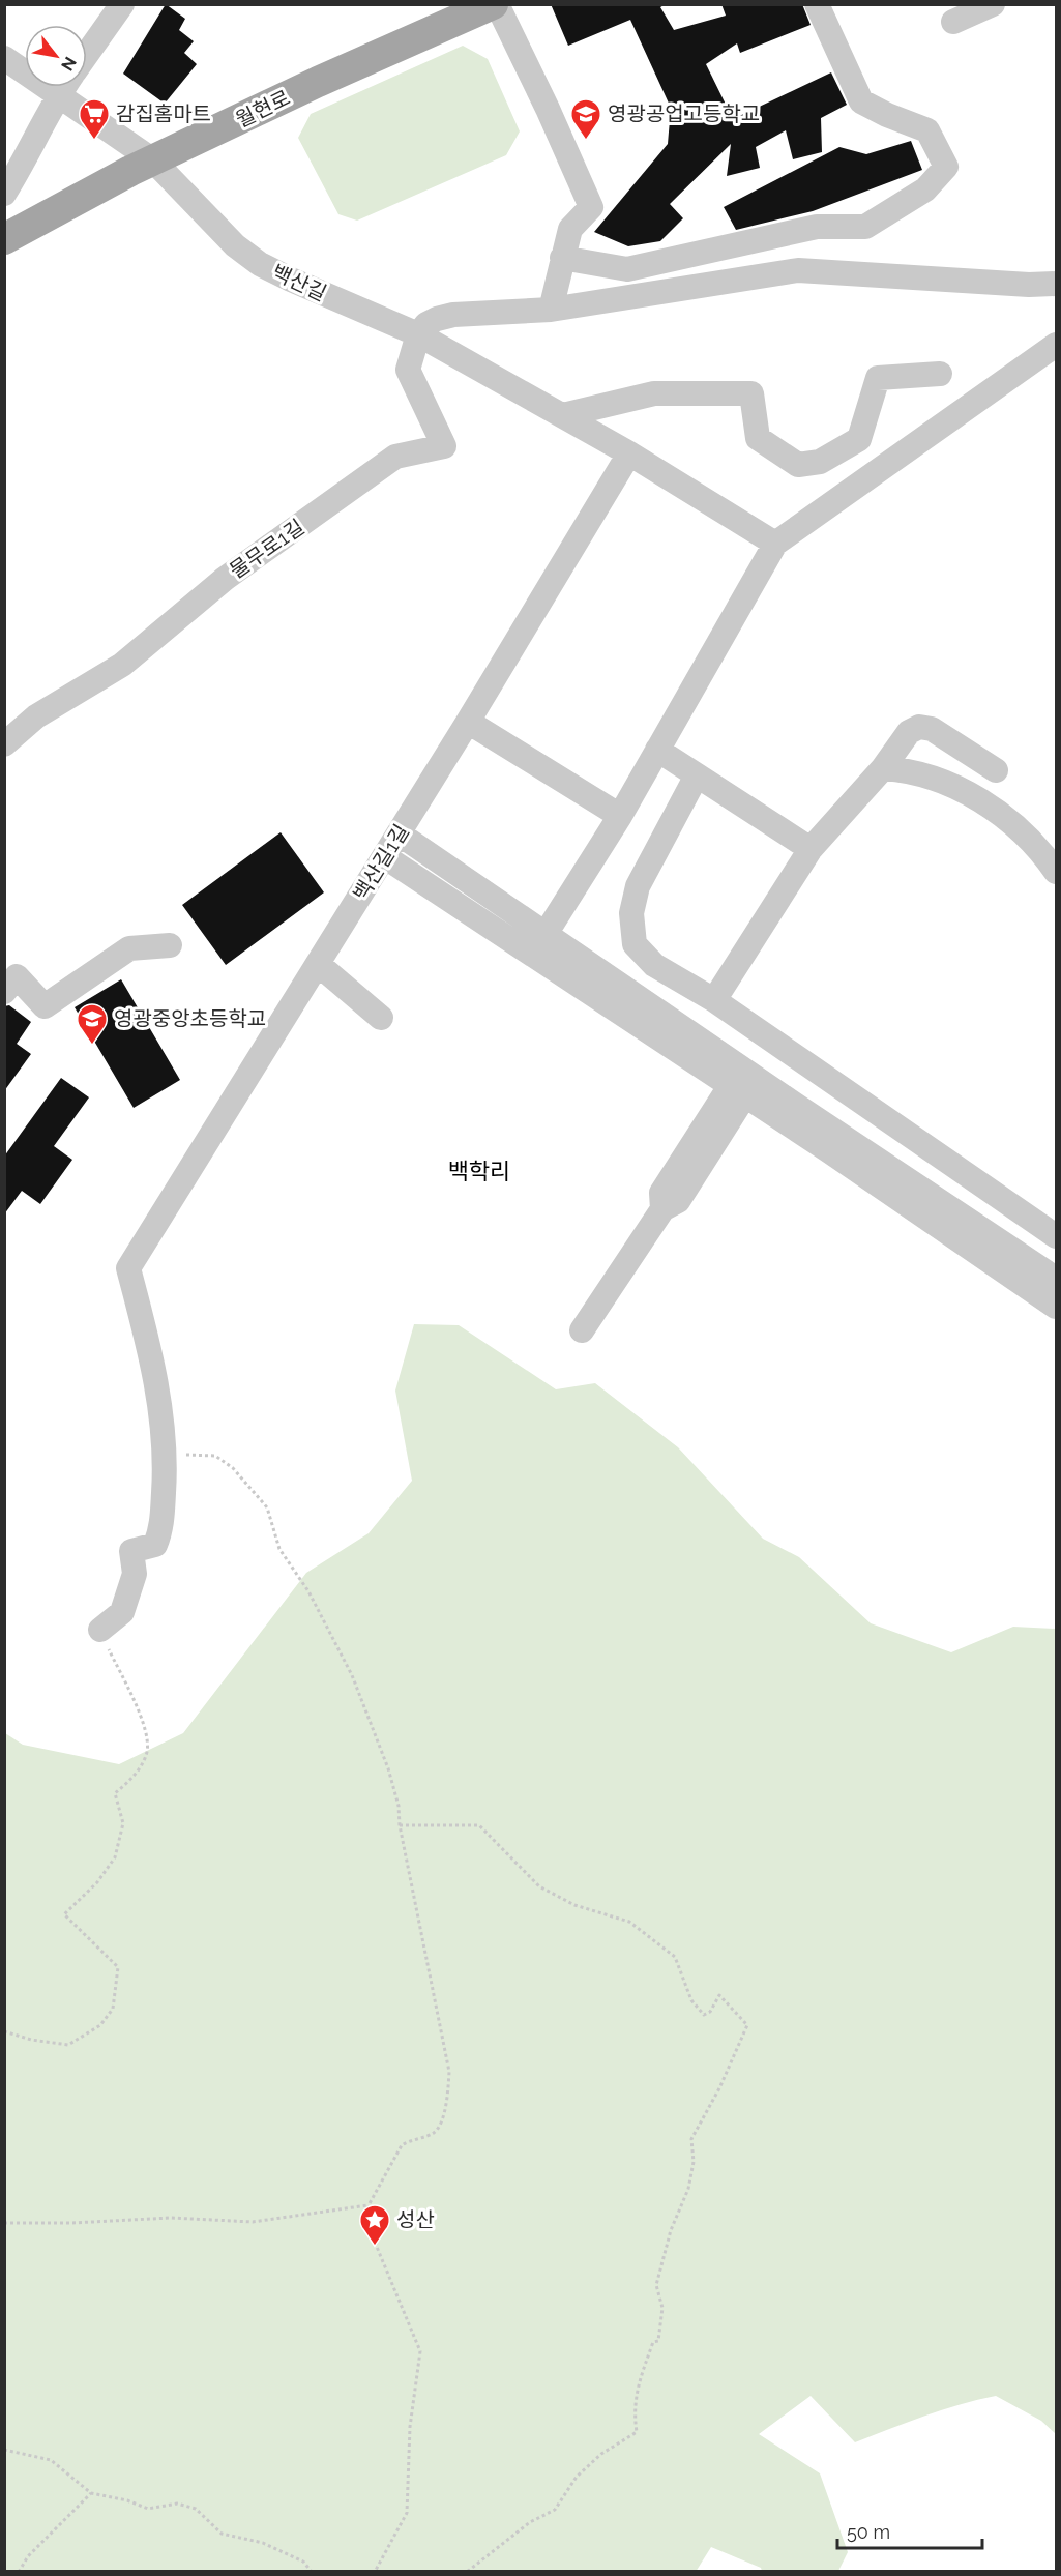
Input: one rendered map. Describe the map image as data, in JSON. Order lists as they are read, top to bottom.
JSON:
{
  "streets": {
    "main road": ["월현로"],
    "street": ["백산길", "물무로1길", "백산길1길"]
  },
  "crossings": [
    ["월현로", "백산길"],
    ["백산길", "물무로1길"],
    ["백산길", "백산길1길"]
  ],
  "districts": ["백학리"],
  "places": {
    "supermarket": ["감집홈마트"],
    "school or university": ["영광공업고등학교", "영광중앙초등학교"],
    "place": ["성산"]
  },
  "scale_bar": "50 m",
  "north": "bottom right"
}
